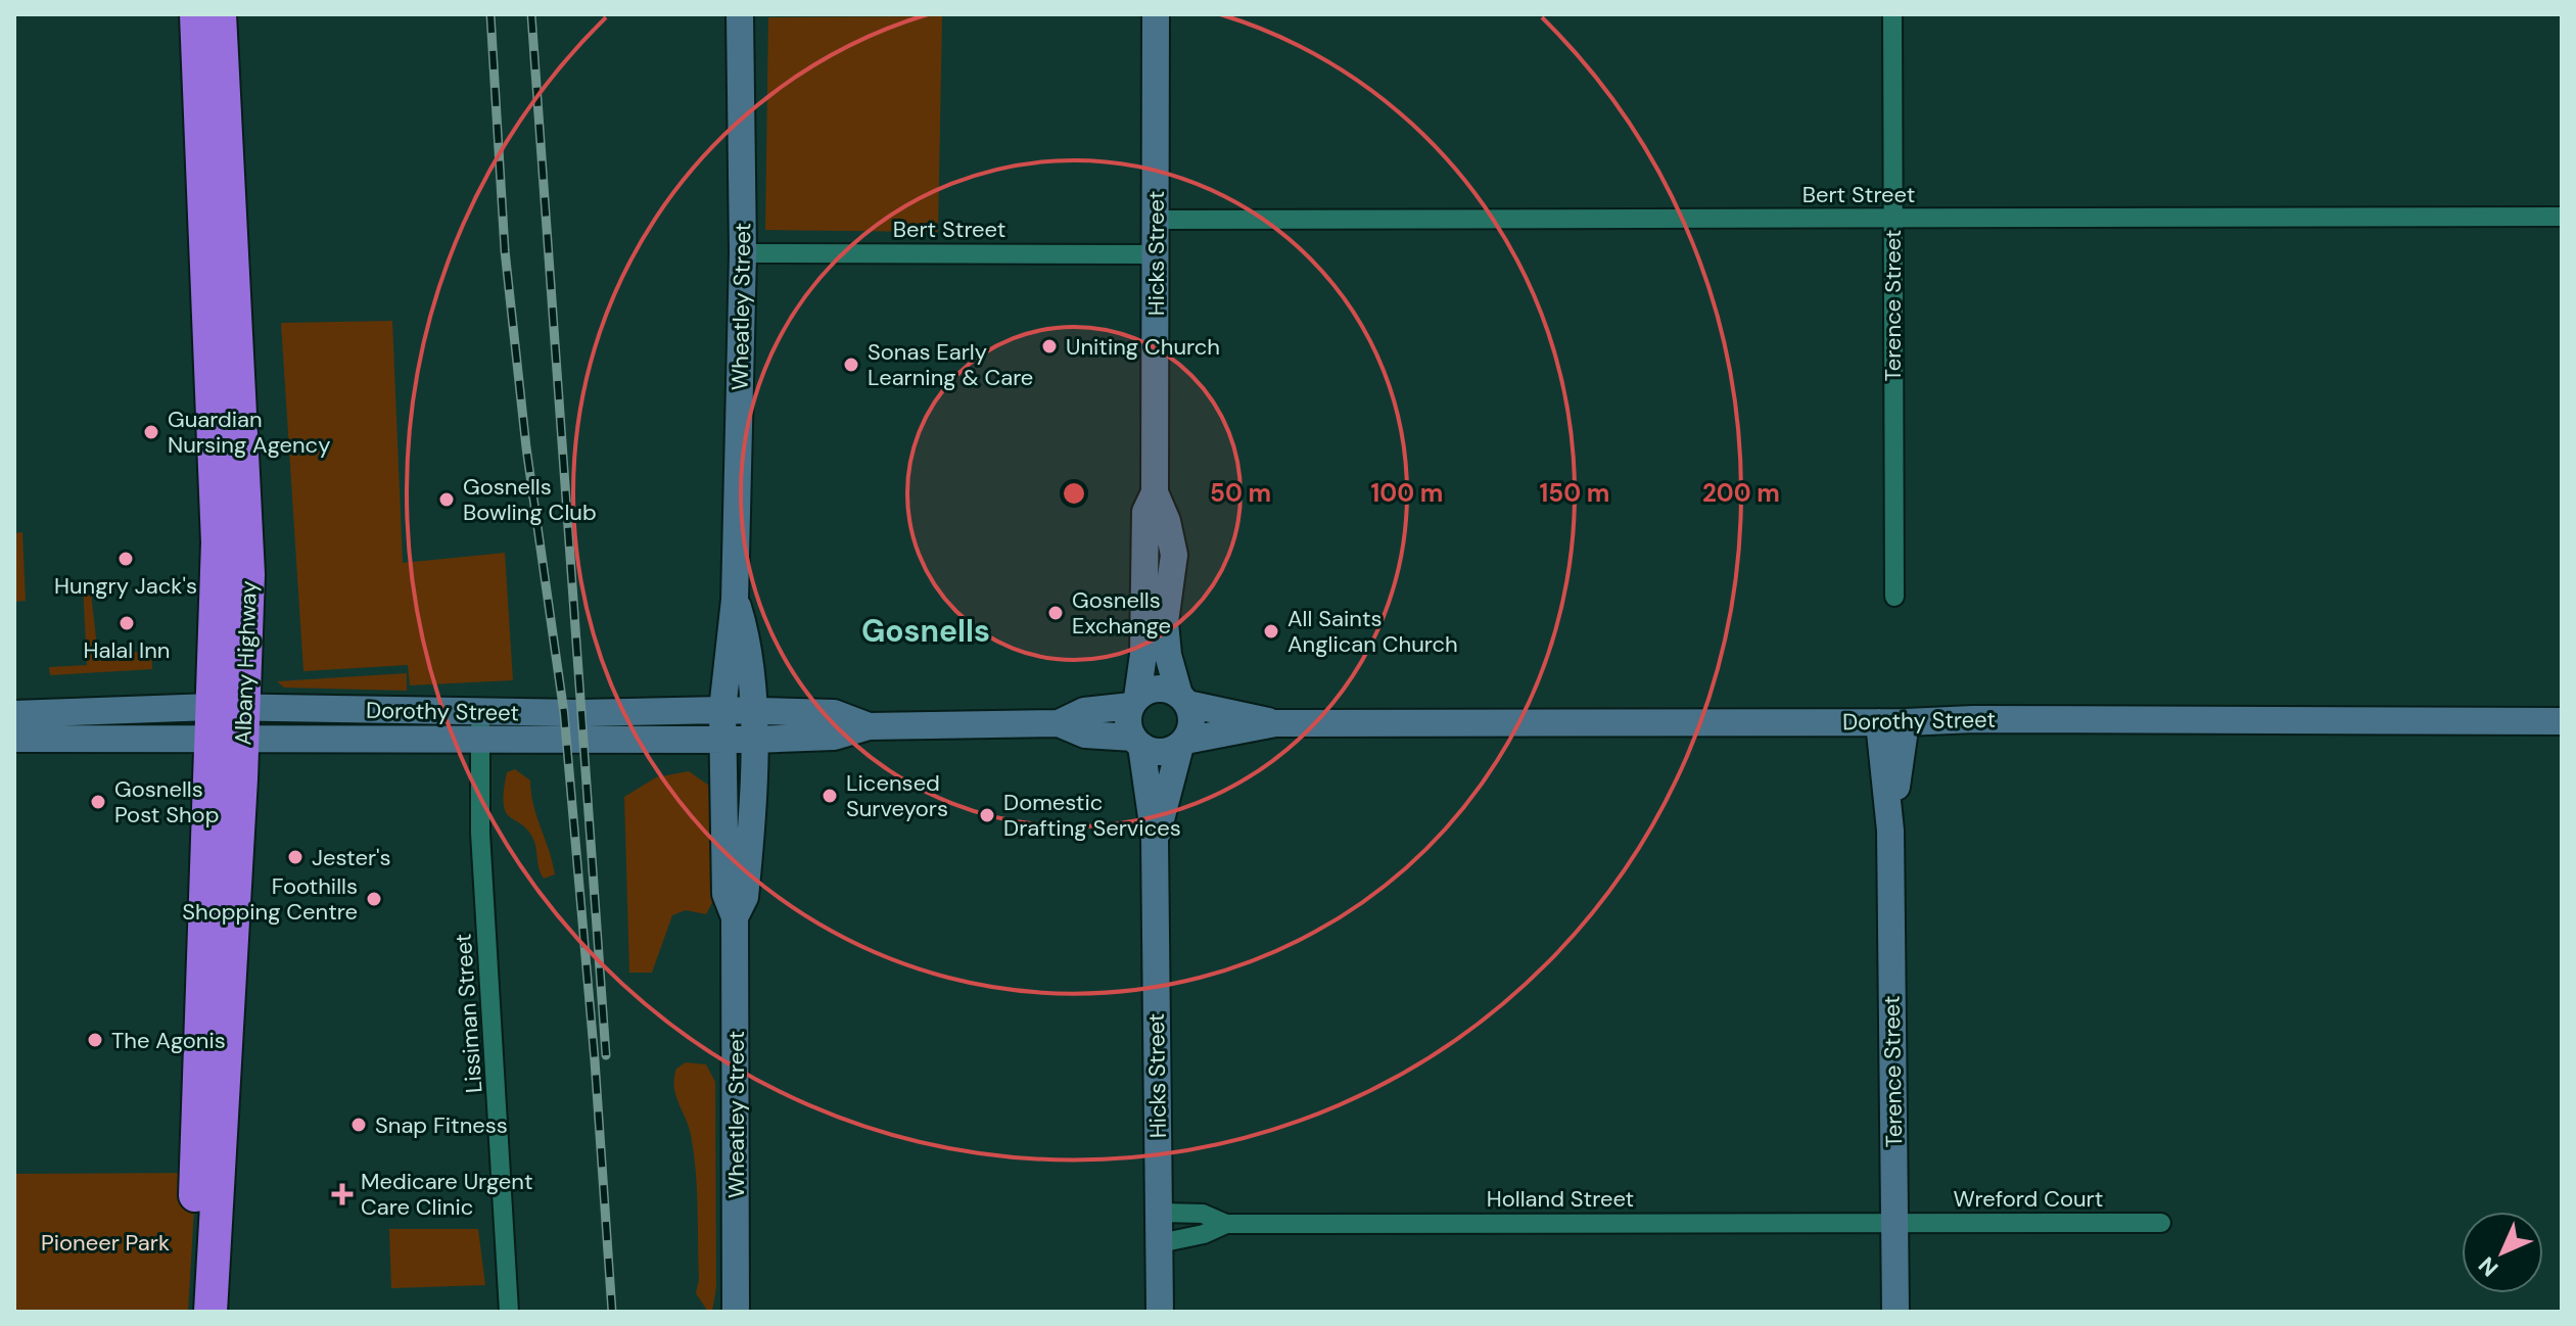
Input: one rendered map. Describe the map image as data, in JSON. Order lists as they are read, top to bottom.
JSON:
{
  "streets": {
    "highway": ["Albany Highway"],
    "main road": [
      "Hicks Street",
      "Terence Street",
      "Wheatley Street",
      "Dorothy Street"
    ],
    "street": [
      "Bert Street",
      "Lissiman Street",
      "Holland Street",
      "Wreford Court"
    ]
  },
  "crossings": [
    ["Bert Street", "Hicks Street"],
    ["Bert Street", "Terence Street"],
    ["Bert Street", "Wheatley Street"],
    ["Hicks Street", "Dorothy Street"],
    ["Hicks Street", "Holland Street"],
    ["Terence Street", "Dorothy Street"],
    ["Terence Street", "Holland Street"],
    ["Terence Street", "Wreford Court"],
    ["Wheatley Street", "Dorothy Street"],
    ["Albany Highway", "Dorothy Street"],
    ["Dorothy Street", "Lissiman Street"],
    ["Holland Street", "Wreford Court"]
  ],
  "districts": ["Gosnells"],
  "parks": ["Pioneer Park"],
  "places": {
    "other": [
      "Uniting Church",
      "Sonas Early Learning & Care",
      "Guardian Nursing Agency",
      "Gosnells Bowling Club",
      "Hungry Jack's",
      "Gosnells Exchange",
      "Halal Inn",
      "All Saints Anglican Church",
      "Licensed Surveyors",
      "Gosnells Post Shop",
      "Domestic Drafting Services",
      "Jester's",
      "Foothills Shopping Centre",
      "The Agonis",
      "Snap Fitness"
    ],
    "health": ["Medicare Urgent Care Clinic"]
  },
  "north": "bottom left",
  "rings": [
    "50 m",
    "100 m",
    "150 m",
    "200 m"
  ]
}
